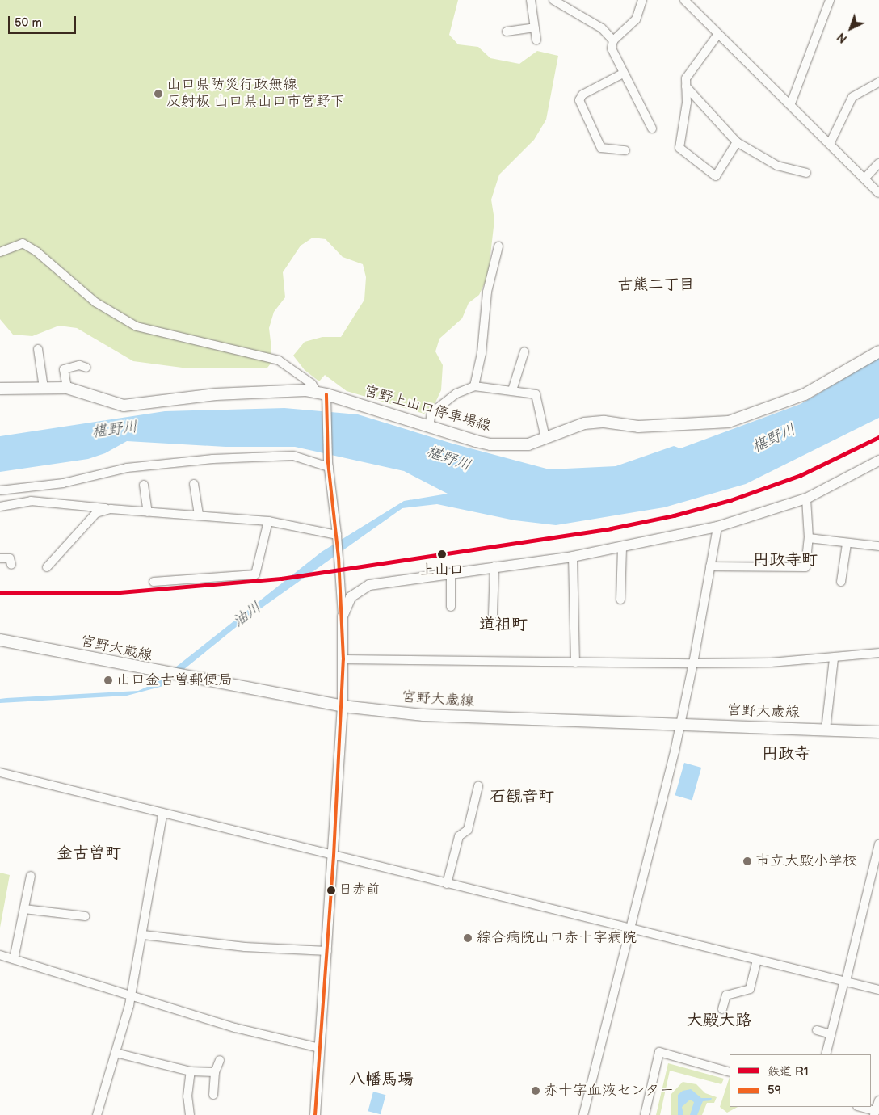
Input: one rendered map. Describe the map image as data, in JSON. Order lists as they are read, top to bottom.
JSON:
{
  "streets": {
    "main road": ["宮野上山口停車場線", "宮野大歳線"]
  },
  "districts": [
    "古熊二丁目",
    "円政寺町",
    "道祖町",
    "円政寺",
    "石観音町",
    "金古曽町",
    "大殿大路",
    "八幡馬場"
  ],
  "water": ["椹野川", "油川"],
  "places": [
    "山口県防災行政無線 反射板 山口県山口市宮野下",
    "上山口",
    "山口金古曽郵便局",
    "市立大殿小学校",
    "日赤前",
    "綜合病院山口赤十字病院",
    "赤十字血液センター"
  ],
  "lines": ["transit line 59", "rail line R1"],
  "legend": ["鉄道 R1", "59"],
  "scale_bar": "50 m",
  "north": "bottom left"
}
